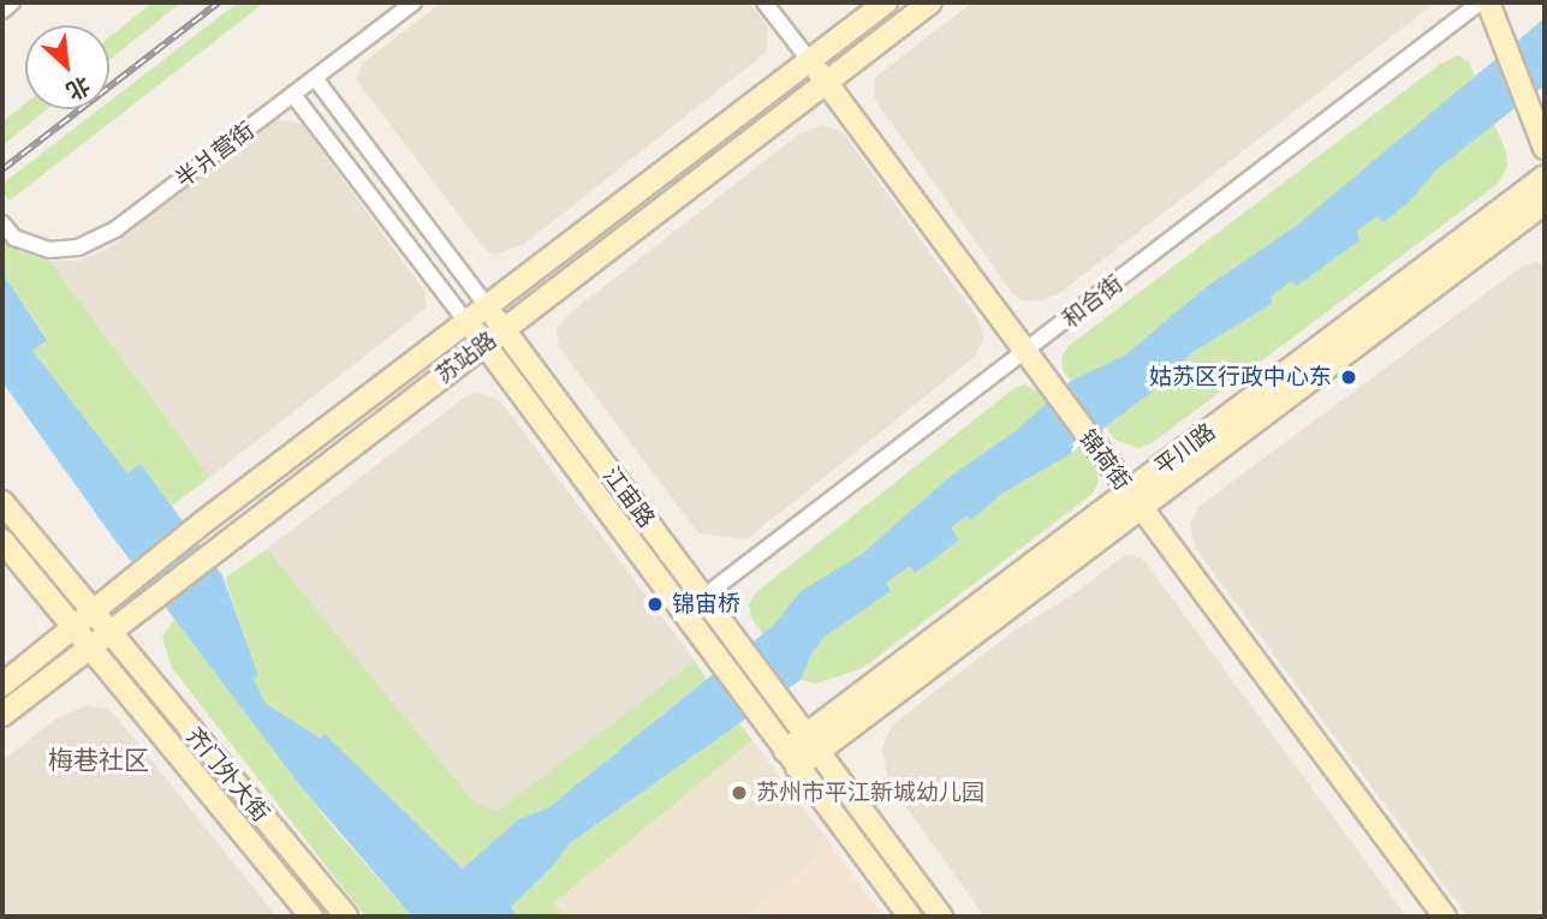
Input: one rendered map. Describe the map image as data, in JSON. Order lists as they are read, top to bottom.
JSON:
{
  "streets": {
    "street": [
      "半爿营街",
      "和合街",
      "苏站路",
      "平川路",
      "锦荷街",
      "江宙路",
      "齐门外大街"
    ]
  },
  "crossings": [
    ["半爿营街", "江宙路"],
    ["和合街", "锦荷街"],
    ["和合街", "江宙路"],
    ["苏站路", "锦荷街"],
    ["苏站路", "江宙路"],
    ["苏站路", "齐门外大街"],
    ["平川路", "锦荷街"],
    ["平川路", "江宙路"]
  ],
  "districts": ["梅巷社区"],
  "places": ["姑苏区行政中心东", "锦宙桥", "苏州市平江新城幼儿园"],
  "north": "bottom right"
}
